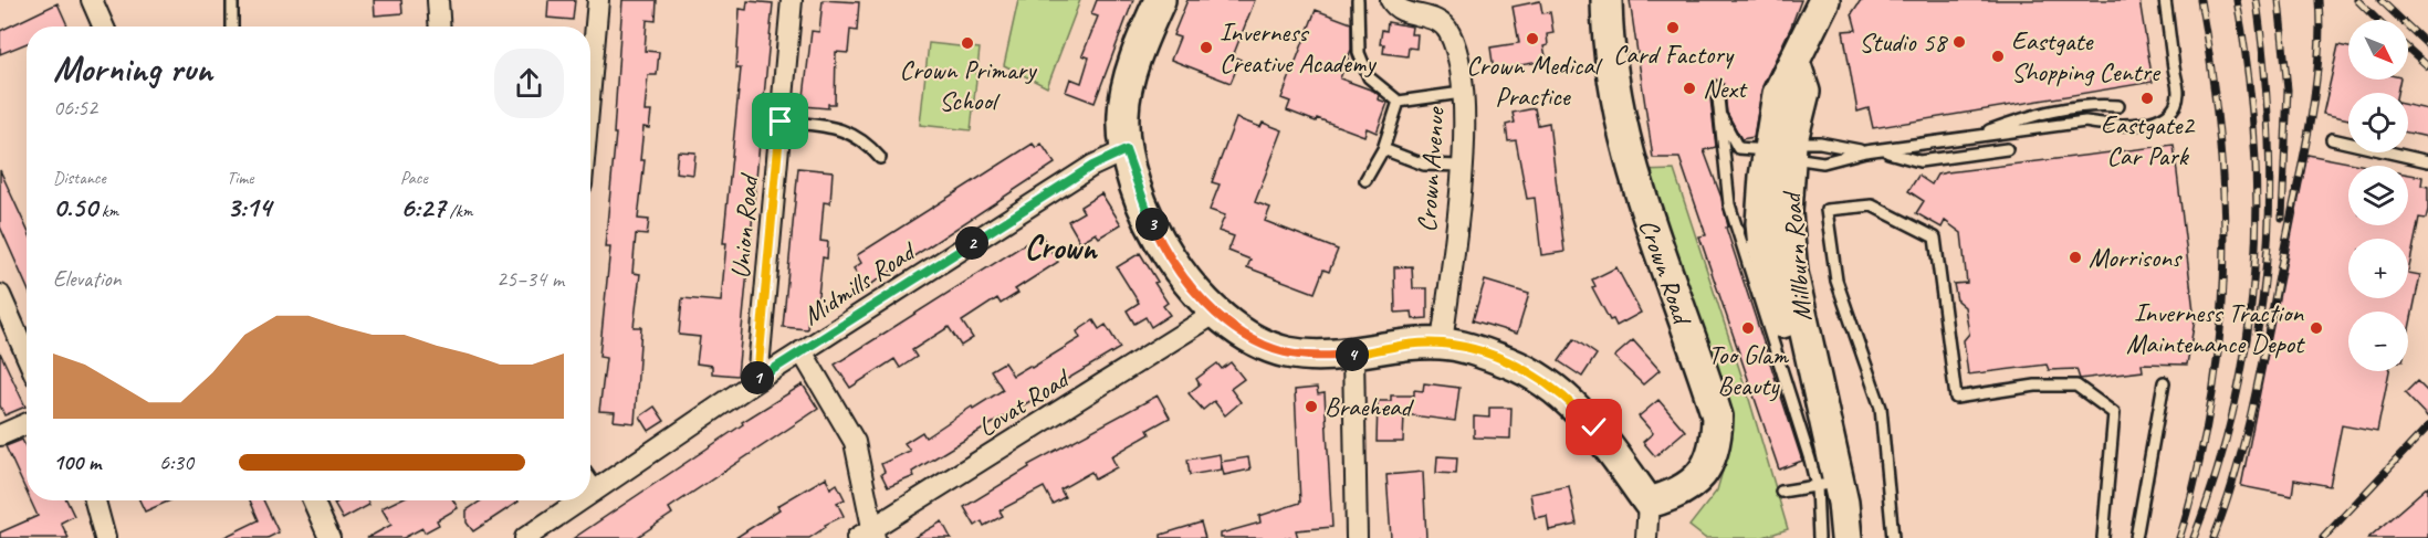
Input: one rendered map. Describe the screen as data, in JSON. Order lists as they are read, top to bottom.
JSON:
{
  "streets": {
    "street": [
      "Crown Avenue",
      "Union Road",
      "Millburn Road",
      "Crown Road",
      "Midmills Road",
      "Lovat Road"
    ]
  },
  "crossings": [
    ["Union Road", "Midmills Road"]
  ],
  "districts": ["Crown"],
  "places": [
    "Card Factory",
    "Crown Medical Practice",
    "Studio 58",
    "Crown Primary School",
    "Inverness Creative Academy",
    "Eastgate Shopping Centre",
    "Next",
    "Eastgate2 Car Park",
    "Morrisons",
    "Too Glam Beauty",
    "Inverness Traction Maintenance Depot",
    "Braehead"
  ],
  "north": "bottom right",
  "page": {
    "map_buttons": ["+", "−"],
    "heading": ["Morning run", "06:52"],
    "stats": [
      ["Distance", "0.50 km"],
      ["Time", "3:14"],
      ["Pace", "6:27 /km"]
    ],
    "pins": [
      "3",
      "2",
      "4",
      "1"
    ],
    "chart": ["Elevation", "25–34 m"],
    "list": [
      {
        "name": "100 m",
        "note": "6:30"
      }
    ]
  }
}
